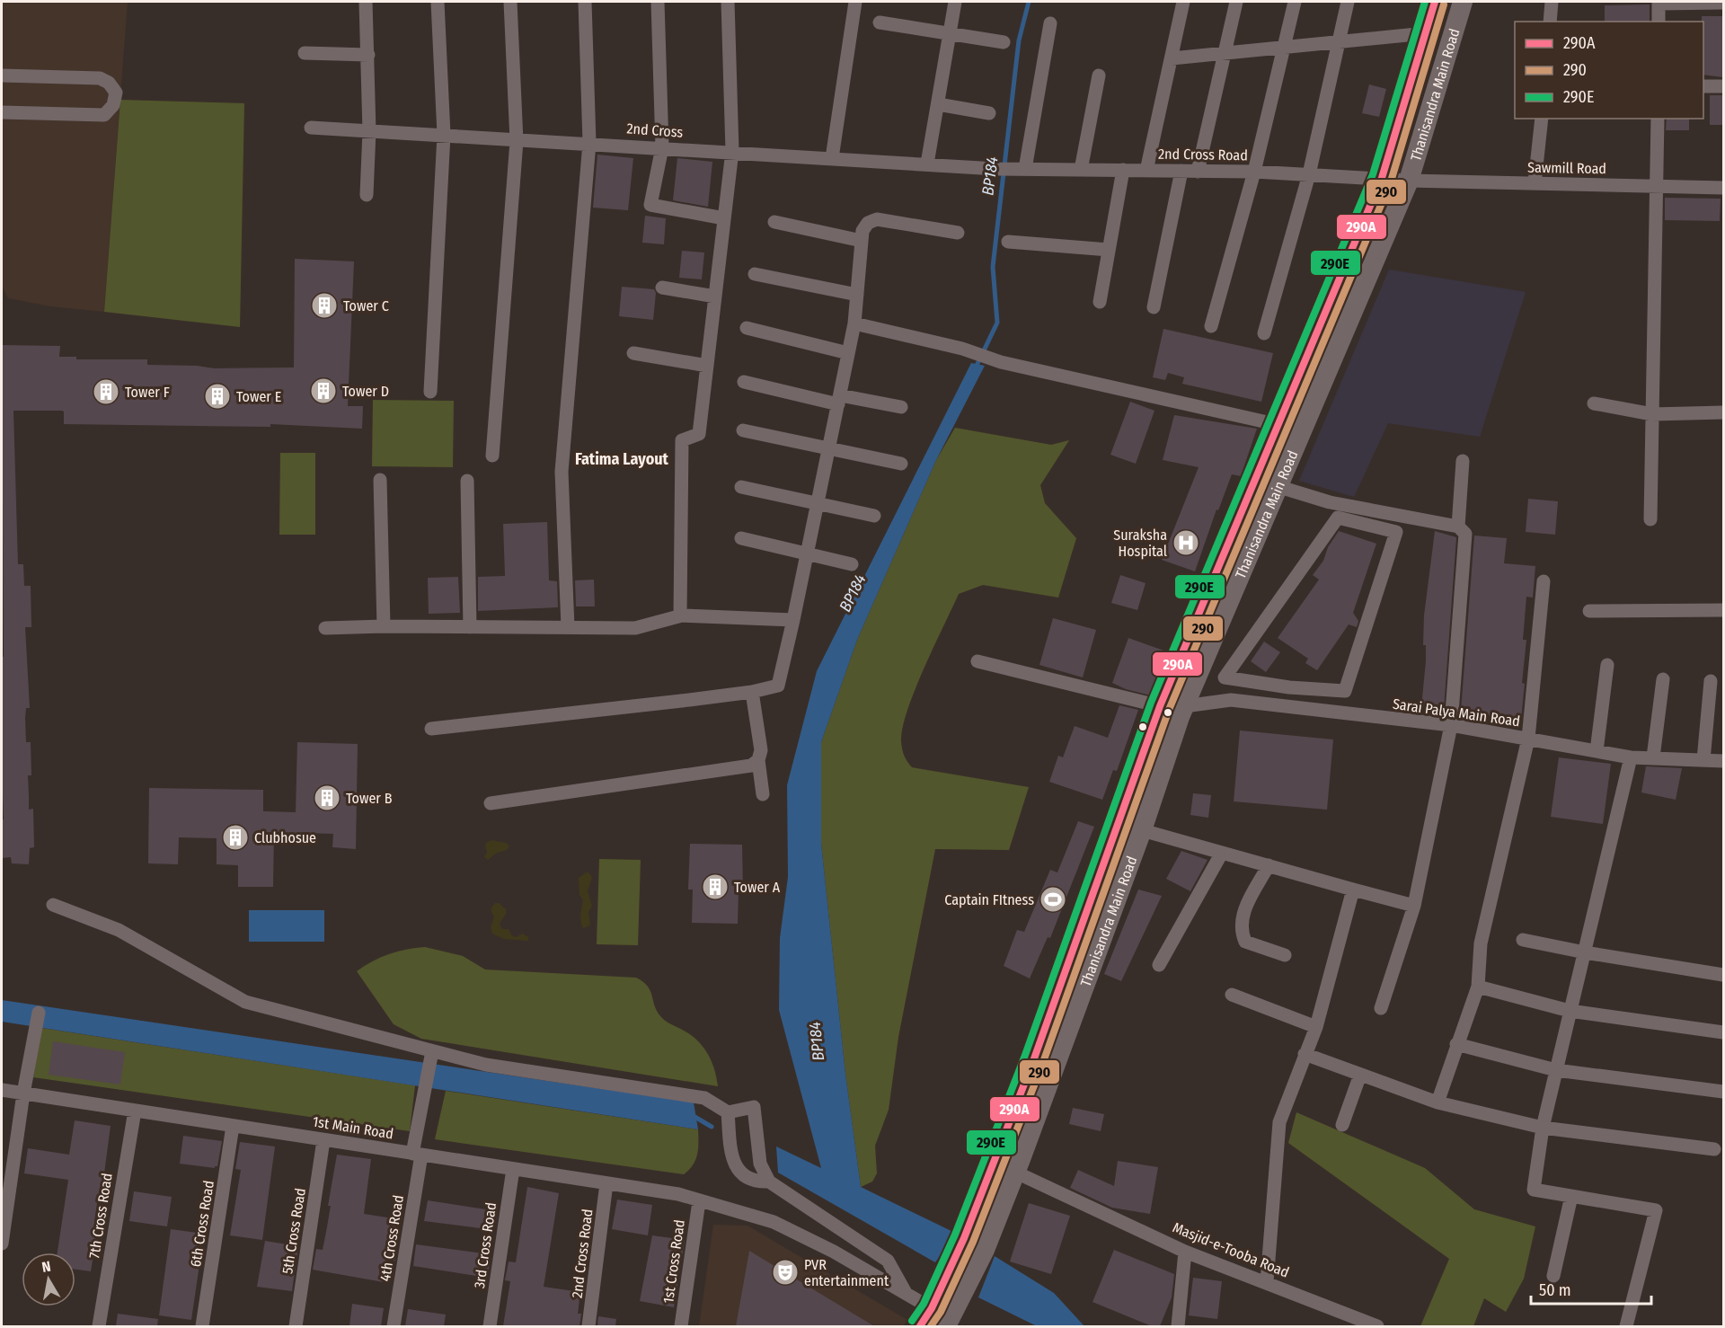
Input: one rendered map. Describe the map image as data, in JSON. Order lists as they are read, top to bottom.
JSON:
{
  "streets": {
    "main road": ["Thanisandra Main Road"],
    "street": [
      "2nd Cross",
      "2nd Cross Road",
      "Sawmill Road",
      "Sarai Palya Main Road",
      "1st Main Road",
      "7th Cross Road",
      "6th Cross Road",
      "5th Cross Road",
      "4th Cross Road",
      "3rd Cross Road",
      "Masjid-e-Tooba Road",
      "1st Cross Road"
    ]
  },
  "crossings": [
    ["Thanisandra Main Road", "2nd Cross Road"],
    ["Thanisandra Main Road", "Sawmill Road"],
    ["Thanisandra Main Road", "Sarai Palya Main Road"],
    ["Thanisandra Main Road", "1st Main Road"],
    ["Thanisandra Main Road", "Masjid-e-Tooba Road"],
    ["2nd Cross", "2nd Cross Road"],
    ["2nd Cross Road", "Sawmill Road"],
    ["2nd Cross Road", "1st Main Road"],
    ["1st Main Road", "7th Cross Road"],
    ["1st Main Road", "6th Cross Road"],
    ["1st Main Road", "5th Cross Road"],
    ["1st Main Road", "4th Cross Road"],
    ["1st Main Road", "3rd Cross Road"],
    ["1st Main Road", "1st Cross Road"]
  ],
  "districts": ["Fatima Layout"],
  "water": ["BP184"],
  "places": {
    "building": [
      "Tower C",
      "Tower D",
      "Tower F",
      "Tower E",
      "Tower B",
      "Clubhosue",
      "Tower A"
    ],
    "hospital": ["Suraksha Hospital"],
    "sports": ["Captain FItness"],
    "theatre": ["PVR entertainment"]
  },
  "lines": ["transit line 290A", "transit line 290E", "transit line 290"],
  "legend": ["290A", "290", "290E"],
  "scale_bar": "50 m",
  "north": "top"
}
